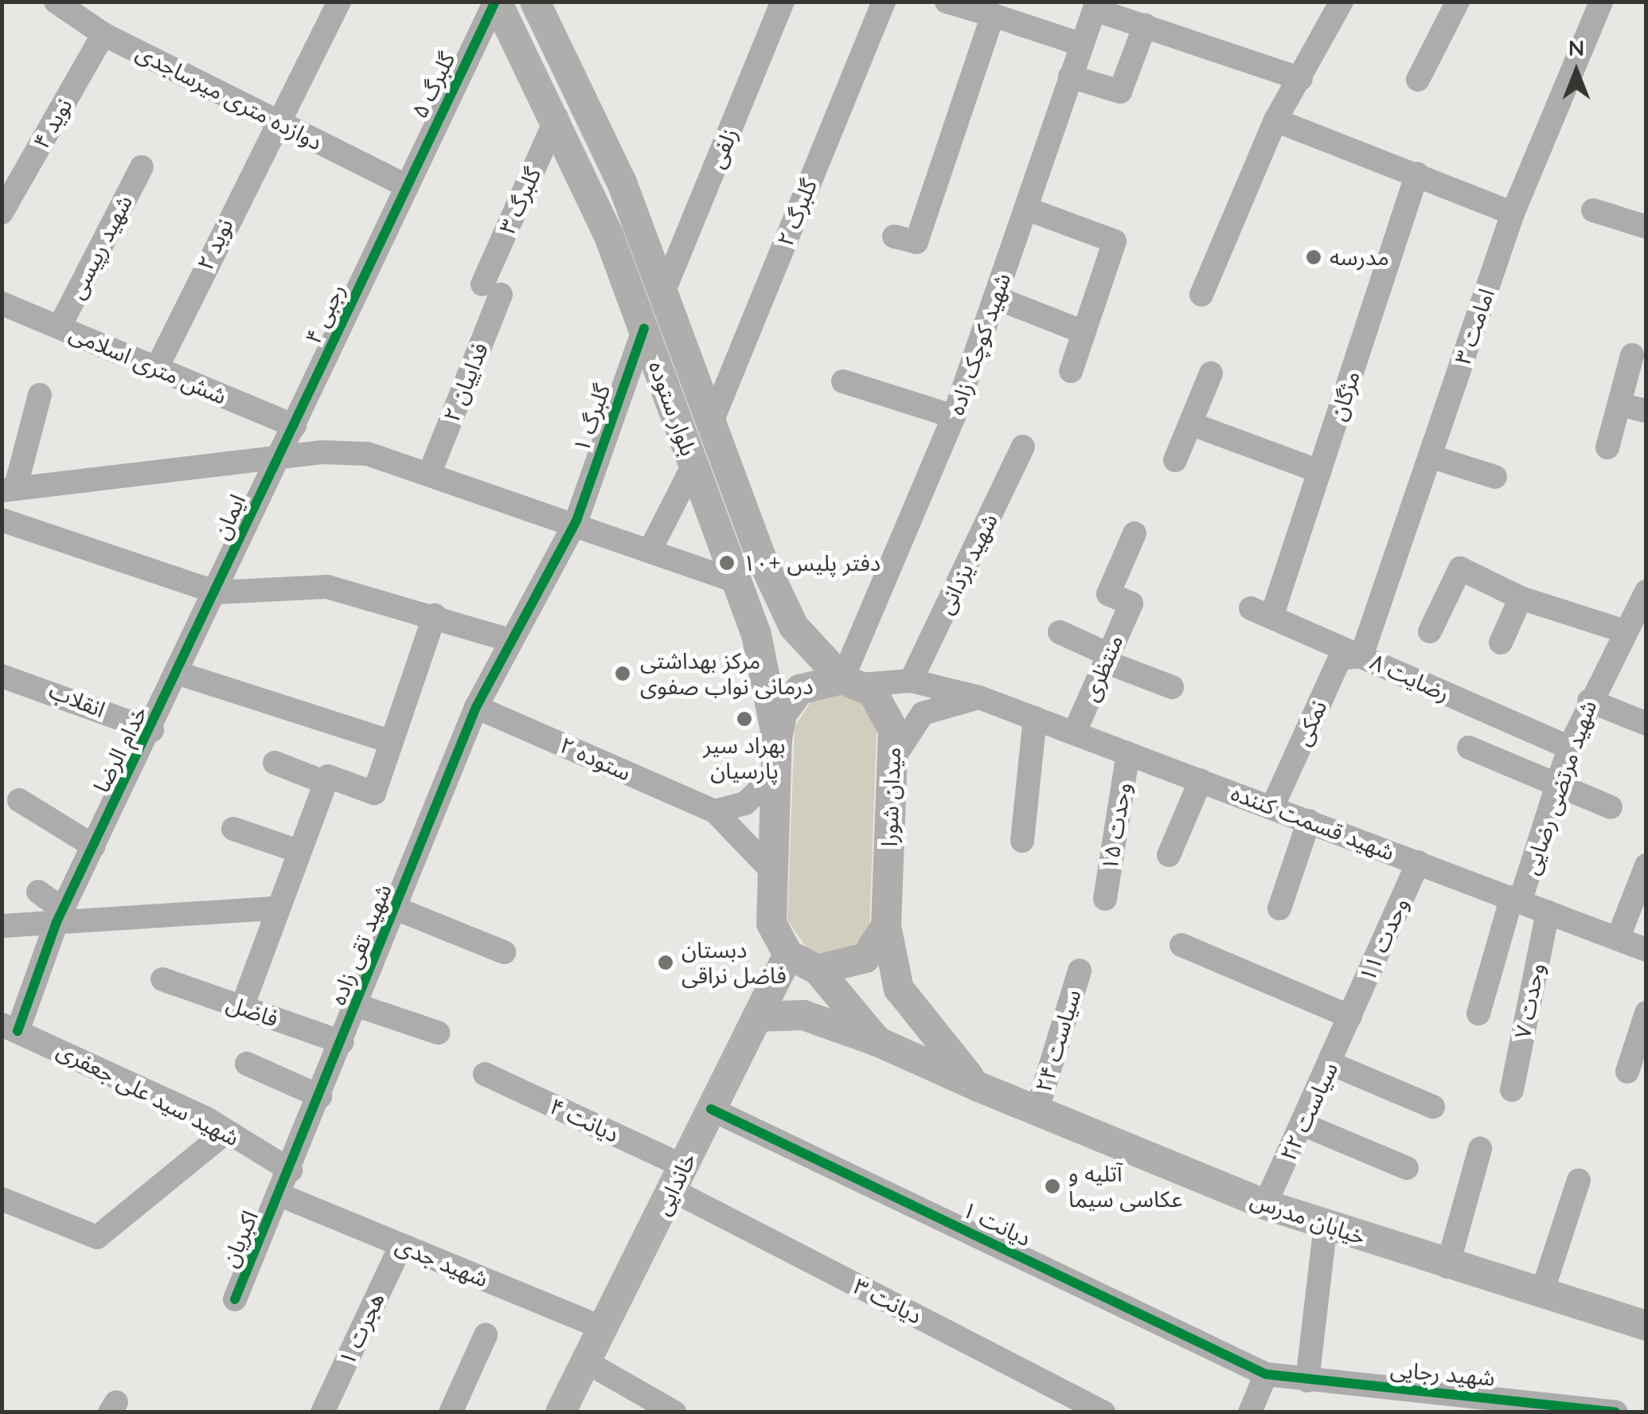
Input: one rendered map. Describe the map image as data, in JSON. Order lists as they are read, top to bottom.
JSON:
{
  "streets": {
    "main road": [
      "بلوار ستوده",
      "میدان شورا",
      "خاندایی",
      "خیابان مدرس"
    ],
    "street": [
      "گلبرگ ۵",
      "دوازده متری میرساجدی",
      "نوید ۴",
      "زلفی",
      "گلبرگ ۳",
      "گلبرگ ۲",
      "نوید ۲",
      "شهید رپیسی",
      "رجبی ۴",
      "امامت ۳",
      "شهید کوچک زاده",
      "شش متری اسلامی",
      "فداییان ۲",
      "مژگان",
      "گلبرگ ۱",
      "ایمان",
      "شهید یزدانی",
      "منتظری",
      "رضایت ۸",
      "انقلاب",
      "نمکی",
      "خدام الرضا",
      "ستوده ۲",
      "شهید مرتضی رضایی",
      "شهید قسمت کننده",
      "وحدت ۱۵",
      "وحدت ۱۱",
      "شهید تقی زاده",
      "وحدت ۷",
      "فاضل",
      "سیاست ۲۴",
      "شهید سید علی جعفری",
      "سیاست ۲۲",
      "دیانت ۴",
      "دیانت ۱",
      "اکبریان",
      "شهید جدی",
      "دیانت ۳",
      "هجرت ۱",
      "شهید رجایی"
    ]
  },
  "crossings": [
    ["گلبرگ ۵", "دوازده متری میرساجدی"],
    ["گلبرگ ۵", "رجبی ۴"],
    ["گلبرگ ۵", "بلوار ستوده"],
    ["دوازده متری میرساجدی", "نوید ۴"],
    ["دوازده متری میرساجدی", "نوید ۲"],
    ["دوازده متری میرساجدی", "رجبی ۴"],
    ["زلفی", "بلوار ستوده"],
    ["گلبرگ ۳", "فداییان ۲"],
    ["گلبرگ ۳", "بلوار ستوده"],
    ["گلبرگ ۲", "بلوار ستوده"],
    ["نوید ۲", "شش متری اسلامی"],
    ["شهید رپیسی", "شش متری اسلامی"],
    ["رجبی ۴", "شش متری اسلامی"],
    ["رجبی ۴", "ایمان"],
    ["امامت ۳", "رضایت ۸"],
    ["امامت ۳", "نمکی"],
    ["شهید کوچک زاده", "بلوار ستوده"],
    ["شهید کوچک زاده", "میدان شورا"],
    ["شهید کوچک زاده", "شهید قسمت کننده"],
    ["مژگان", "رضایت ۸"],
    ["بلوار ستوده", "گلبرگ ۱"],
    ["بلوار ستوده", "میدان شورا"],
    ["بلوار ستوده", "شهید قسمت کننده"],
    ["گلبرگ ۱", "شهید تقی زاده"],
    ["ایمان", "خدام الرضا"],
    ["شهید یزدانی", "شهید قسمت کننده"],
    ["منتظری", "شهید قسمت کننده"],
    ["رضایت ۸", "نمکی"],
    ["رضایت ۸", "شهید مرتضی رضایی"],
    ["انقلاب", "خدام الرضا"],
    ["نمکی", "شهید قسمت کننده"],
    ["خدام الرضا", "شهید سید علی جعفری"],
    ["ستوده ۲", "شهید تقی زاده"],
    ["شهید مرتضی رضایی", "شهید قسمت کننده"],
    ["میدان شورا", "شهید قسمت کننده"],
    ["میدان شورا", "خیابان مدرس"],
    ["شهید قسمت کننده", "وحدت ۱۵"],
    ["شهید قسمت کننده", "وحدت ۱۱"],
    ["شهید قسمت کننده", "وحدت ۷"],
    ["وحدت ۱۱", "سیاست ۲۲"],
    ["شهید تقی زاده", "فاضل"],
    ["شهید تقی زاده", "شهید سید علی جعفری"],
    ["شهید تقی زاده", "اکبریان"],
    ["شهید تقی زاده", "شهید جدی"],
    ["سیاست ۲۴", "خیابان مدرس"],
    ["سیاست ۲۲", "خیابان مدرس"],
    ["دیانت ۴", "خاندایی"],
    ["دیانت ۴", "دیانت ۳"],
    ["خاندایی", "خیابان مدرس"],
    ["خاندایی", "دیانت ۱"],
    ["خاندایی", "شهید جدی"],
    ["خاندایی", "دیانت ۳"],
    ["دیانت ۱", "شهید رجایی"],
    ["اکبریان", "شهید جدی"],
    ["شهید جدی", "هجرت ۱"]
  ],
  "places": [
    "مدرسه",
    "دفتر پلیس +۱۰",
    "مرکز بهداشتی درمانی نواب صفوی",
    "بهراد سیر پارسیان",
    "دبستان فاضل نراقی",
    "آتلیه و عکاسی سیما"
  ],
  "north": "top"
}
